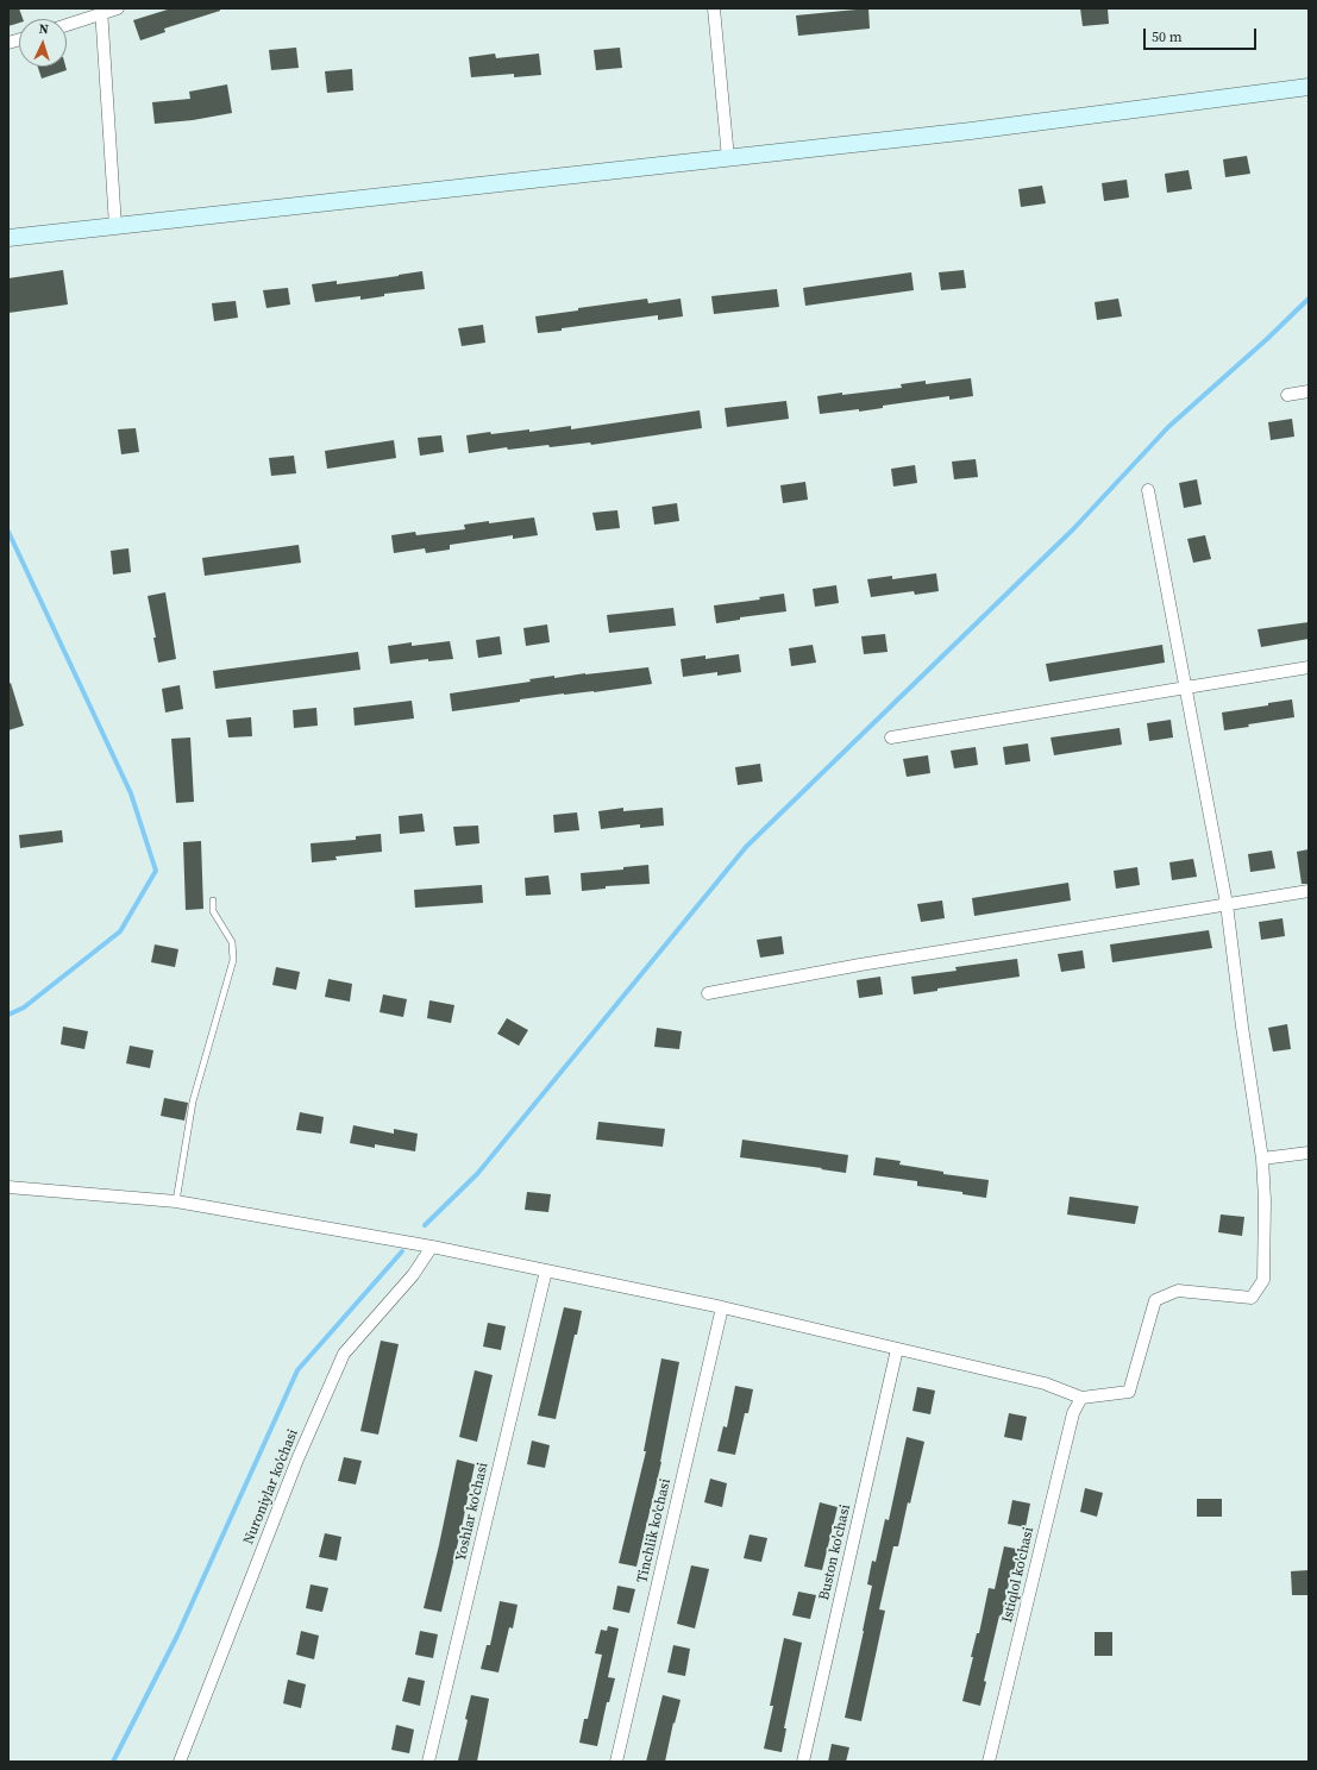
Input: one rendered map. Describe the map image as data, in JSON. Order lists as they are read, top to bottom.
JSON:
{
  "streets": {
    "street": [
      "Nuroniylar ko'chasi",
      "Yoshlar ko'chasi",
      "Tinchlik ko'chasi",
      "Buston ko'chasi",
      "Istiqlol ko'chasi"
    ]
  },
  "scale_bar": "50 m",
  "north": "top"
}
